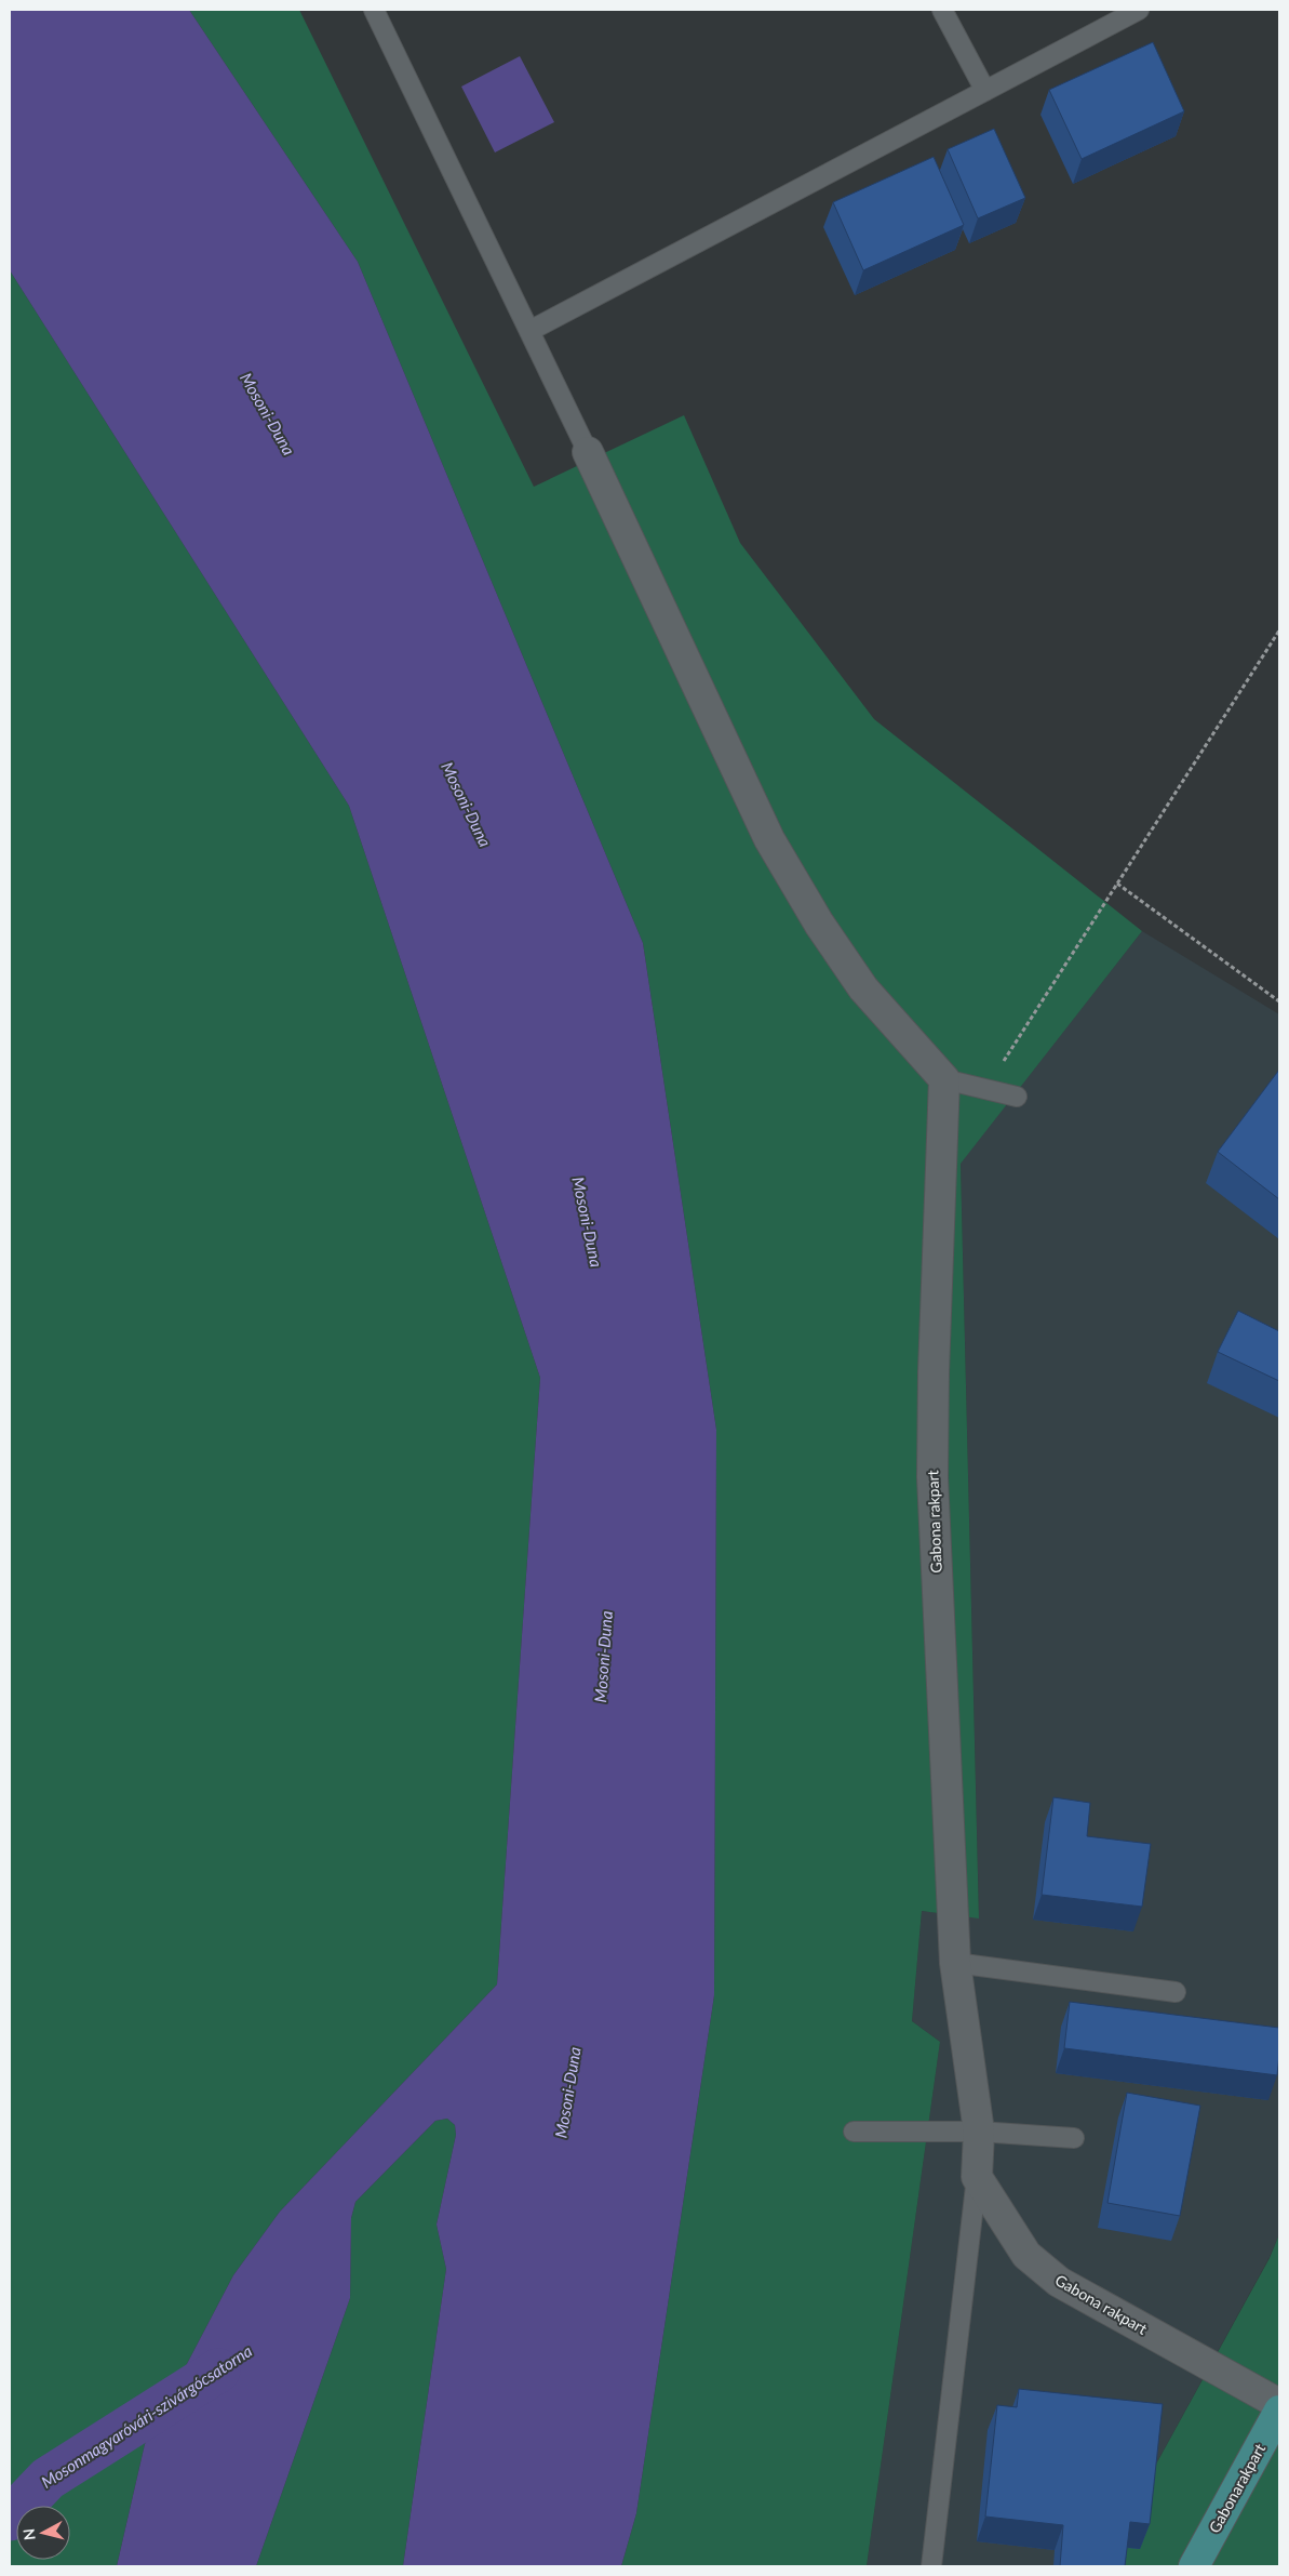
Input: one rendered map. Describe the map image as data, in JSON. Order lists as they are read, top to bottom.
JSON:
{
  "streets": {
    "main road": ["Gabonarakpart"],
    "street": ["Gabona rakpart"]
  },
  "water": ["Mosoni-Duna", "Mosonmagyaróvári-szivárgócsatorna"],
  "north": "left"
}
